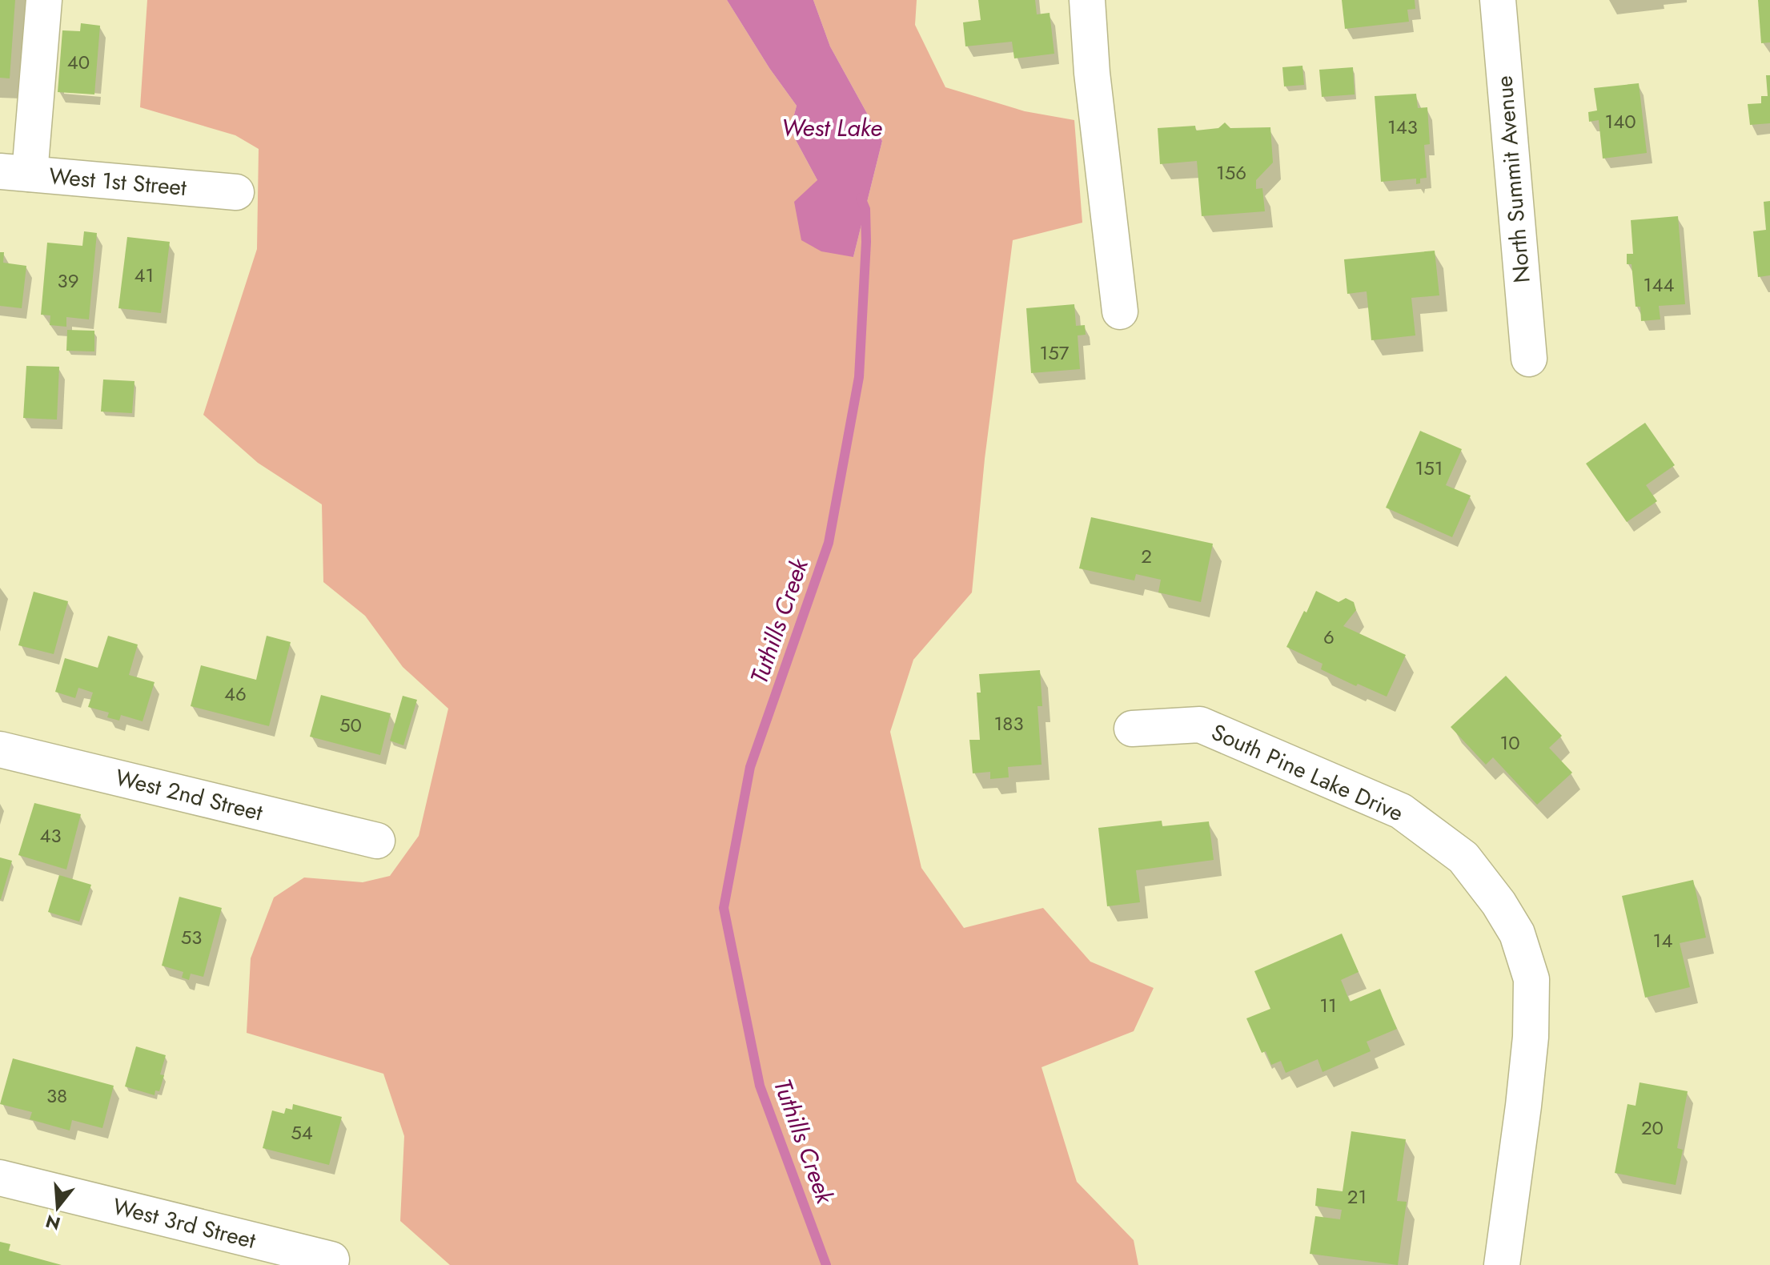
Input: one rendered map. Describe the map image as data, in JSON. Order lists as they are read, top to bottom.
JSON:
{
  "streets": {
    "street": [
      "North Summit Avenue",
      "West 1st Street",
      "South Pine Lake Drive",
      "West 2nd Street",
      "West 3rd Street"
    ]
  },
  "water": ["West Lake", "Tuthills Creek"],
  "house_numbers": [
    "40",
    "140",
    "143",
    "156",
    "41",
    "39",
    "144",
    "157",
    "151",
    "2",
    "6",
    "46",
    "183",
    "50",
    "10",
    "43",
    "53",
    "14",
    "11",
    "38",
    "20",
    "54",
    "21"
  ],
  "north": "bottom"
}
